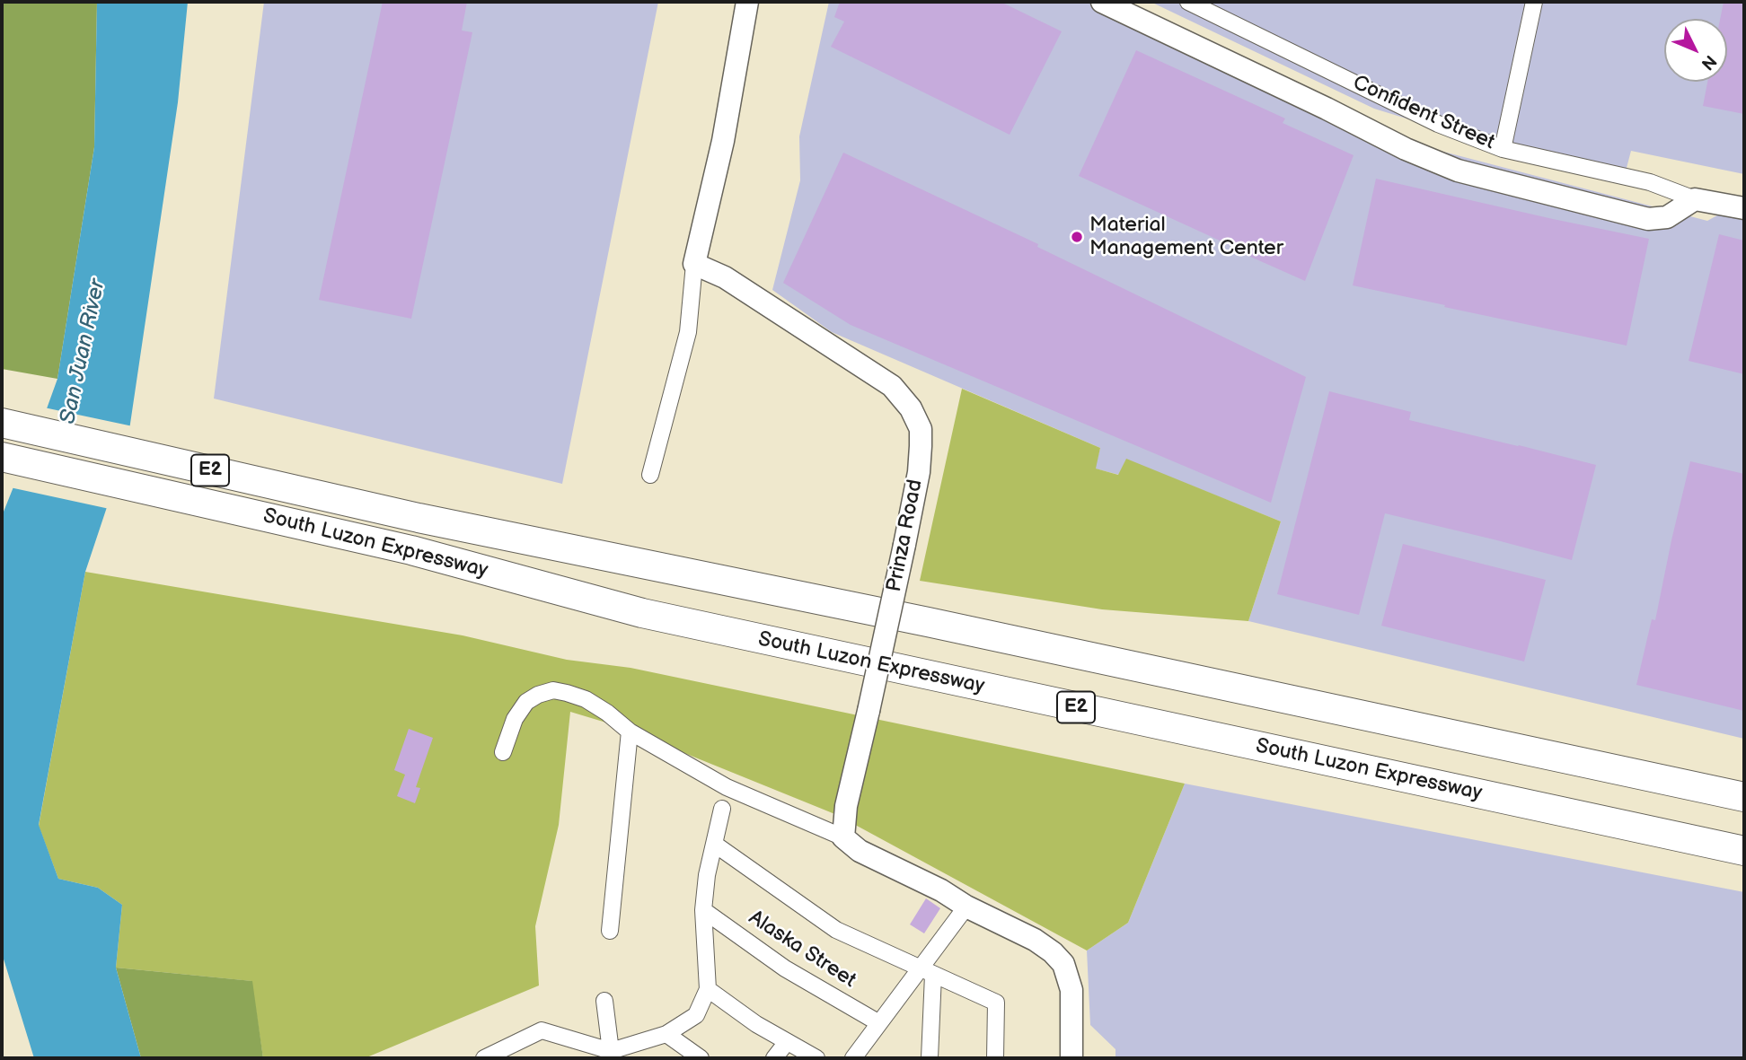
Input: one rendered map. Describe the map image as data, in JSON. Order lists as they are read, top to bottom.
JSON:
{
  "streets": {
    "highway": ["E2", "South Luzon Expressway"],
    "main road": ["Confident Street", "Prinza Road"],
    "street": ["Alaska Street"]
  },
  "water": ["San Juan River"],
  "places": ["Material Management Center"],
  "north": "bottom right"
}
